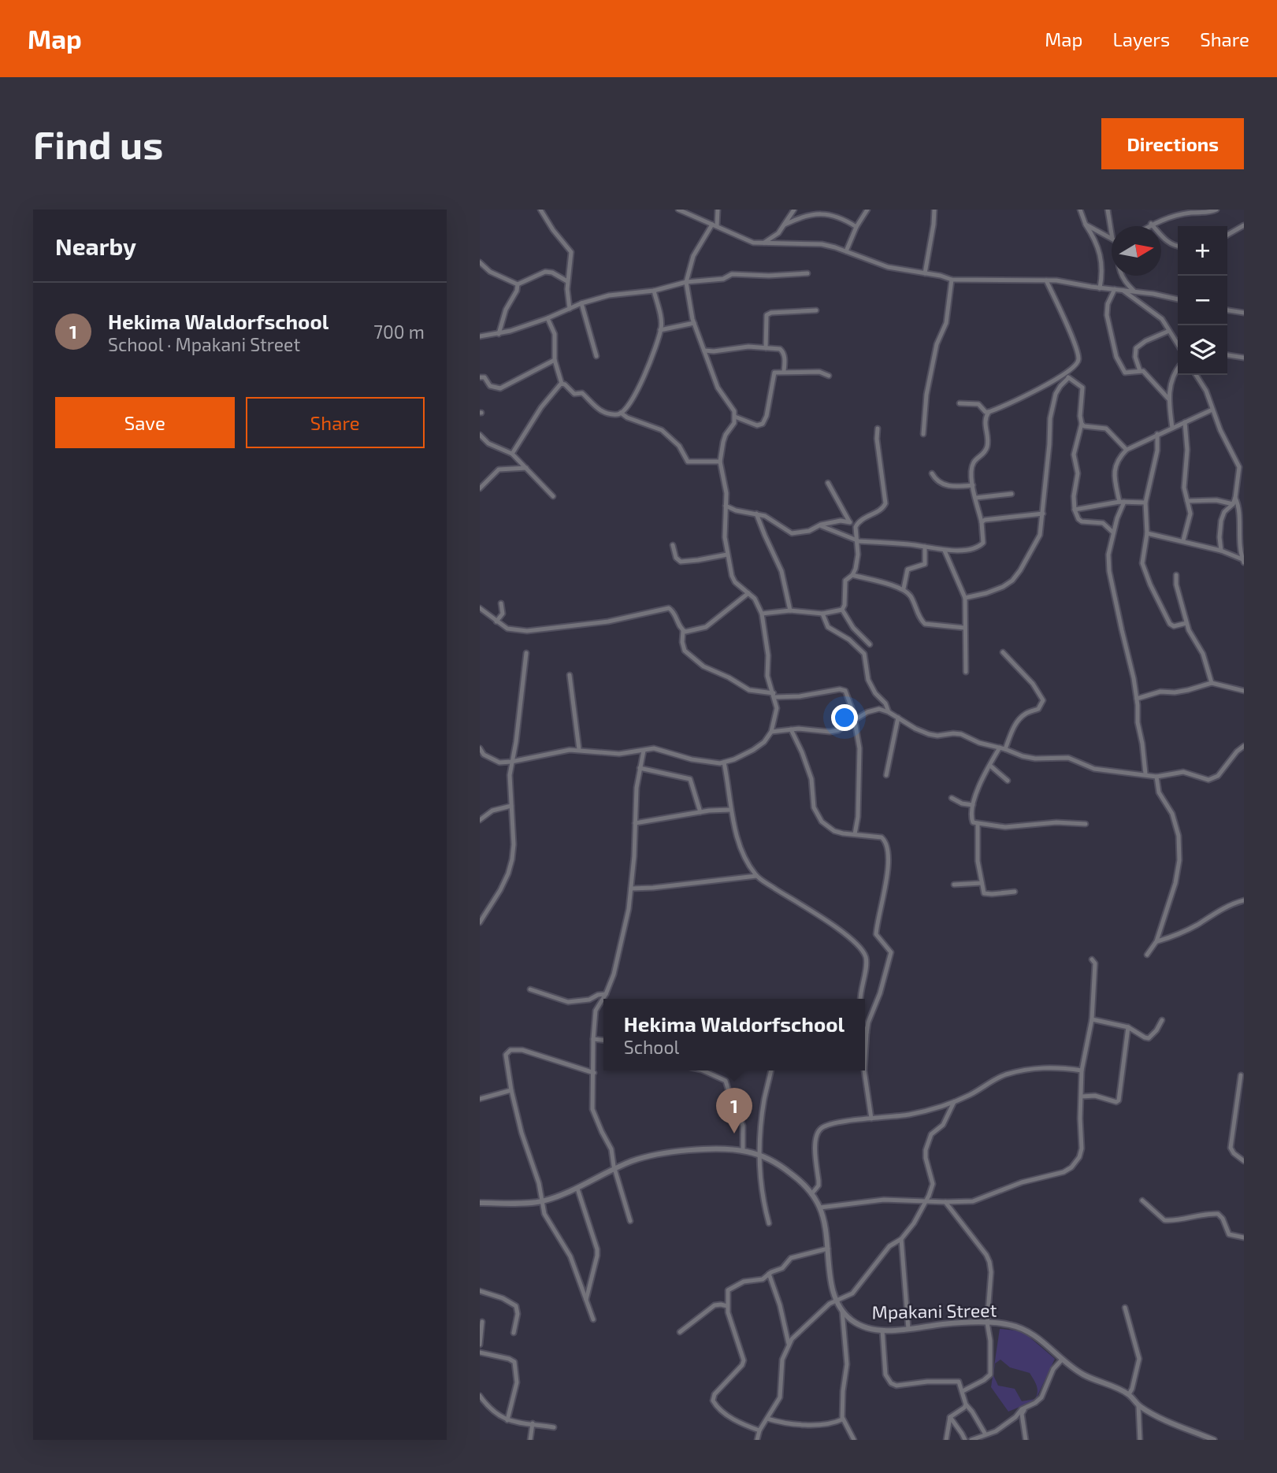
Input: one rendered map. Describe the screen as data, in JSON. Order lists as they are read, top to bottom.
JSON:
{
  "streets": {
    "street": ["Mpakani Street"]
  },
  "north": "right",
  "page": {
    "header": "Map",
    "nav": ["Map", "Layers", "Share"],
    "buttons": [
      "Directions",
      ["Save", "Share"]
    ],
    "title": "Find us",
    "heading": "Nearby",
    "map_buttons": ["+", "−"],
    "list": [
      {
        "mark": "1",
        "name": "Hekima Waldorfschool",
        "note": "School · Mpakani Street",
        "value": "700 m"
      }
    ],
    "popup": ["Hekima Waldorfschool", "School"],
    "pins": "1"
  }
}
